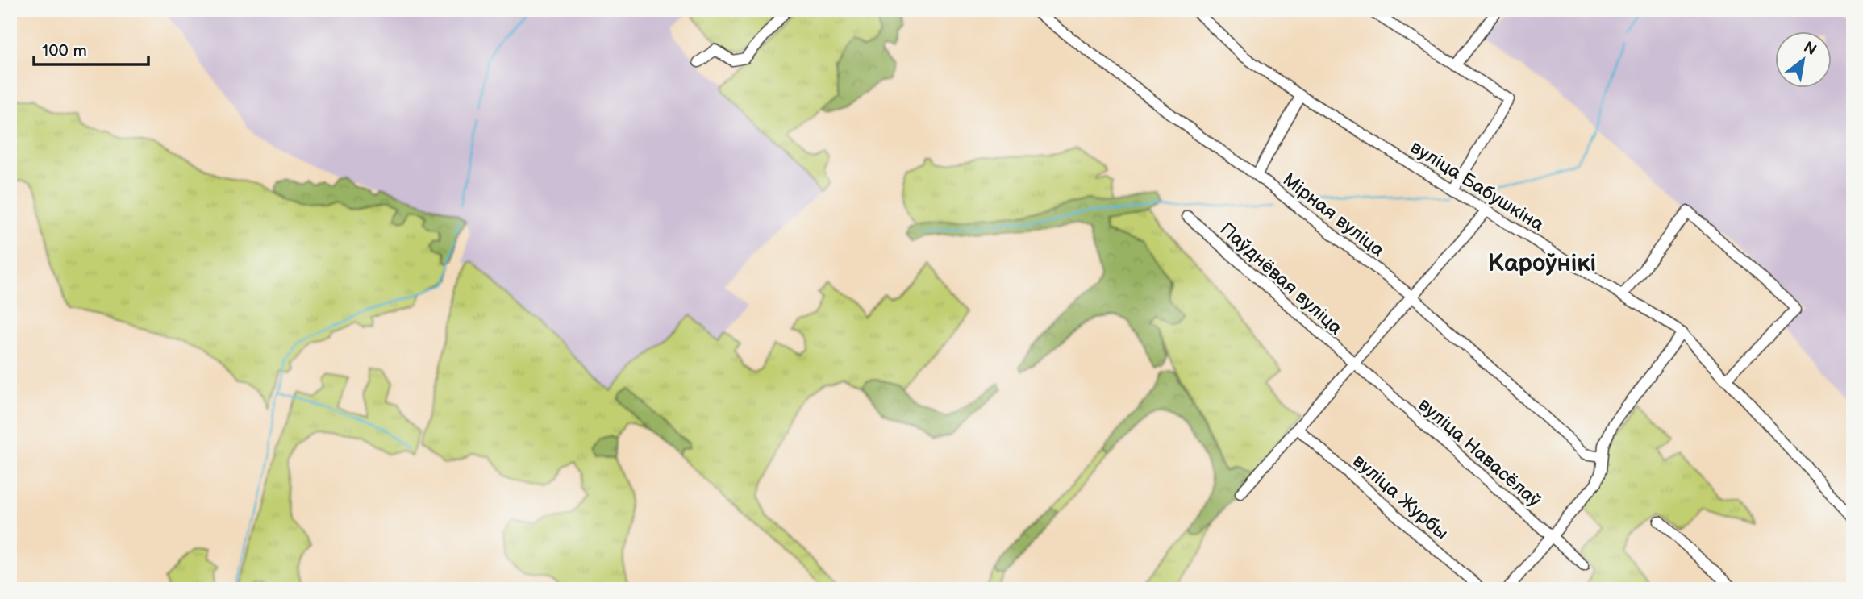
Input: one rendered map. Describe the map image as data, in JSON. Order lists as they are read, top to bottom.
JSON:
{
  "streets": {
    "street": [
      "вуліца Бабушкіна",
      "Мірная вуліца",
      "Паўднёвая вуліца",
      "вуліца Навасёлаў",
      "вуліца Журбы"
    ]
  },
  "crossings": [
    ["Паўднёвая вуліца", "вуліца Навасёлаў"]
  ],
  "districts": ["Кароўнікі"],
  "scale_bar": "100 m",
  "north": "top right"
}
